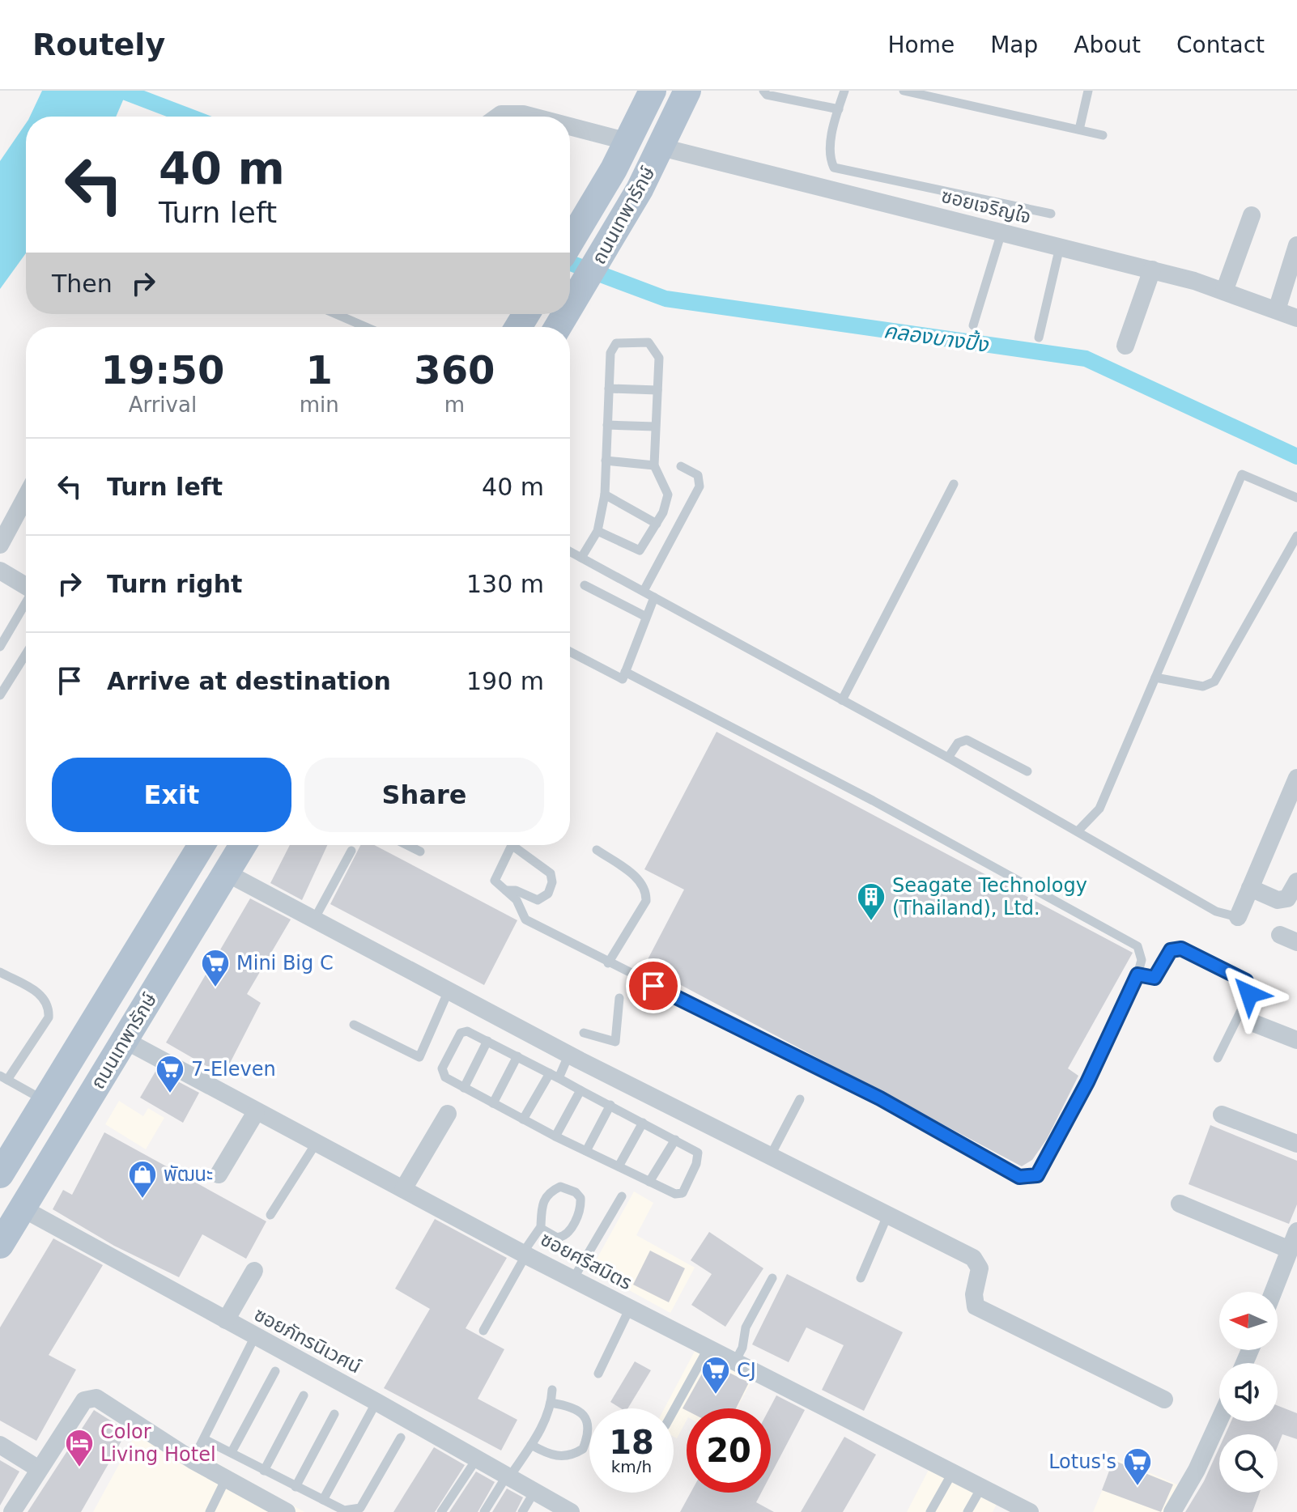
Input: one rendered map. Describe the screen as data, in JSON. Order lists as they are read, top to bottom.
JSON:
{
  "streets": {
    "main road": ["ถนนเทพารักษ์"],
    "street": ["ซอยเจริญใจ", "ซอยศรีสมิตร", "ซอยภัทรนิเวศน์"]
  },
  "crossings": [
    ["ซอยเจริญใจ", "ถนนเทพารักษ์"],
    ["ถนนเทพารักษ์", "ซอยศรีสมิตร"],
    ["ถนนเทพารักษ์", "ซอยภัทรนิเวศน์"]
  ],
  "water": ["คลองบางปิ้ง"],
  "places": {
    "building": ["Seagate Technology (Thailand), Ltd."],
    "supermarket": [
      "Mini Big C",
      "7-Eleven",
      "CJ",
      "Lotus's"
    ],
    "shop": ["พัฒนะ"],
    "hotel": ["Color Living Hotel"]
  },
  "north": "left",
  "page": {
    "header": "Routely",
    "nav": [
      "Home",
      "Map",
      "About",
      "Contact"
    ],
    "turn": ["40 m", "Turn left"],
    "then": "Then",
    "eta": [
      "19:50",
      "Arrival",
      "1",
      "min",
      "360",
      "m"
    ],
    "list": [
      {
        "name": "Turn left",
        "value": "40 m"
      },
      {
        "name": "Turn right",
        "value": "130 m"
      },
      {
        "name": "Arrive at destination",
        "value": "190 m"
      }
    ],
    "buttons": ["Exit", "Share"],
    "speed": "18 km/h",
    "limit": "20"
  }
}
